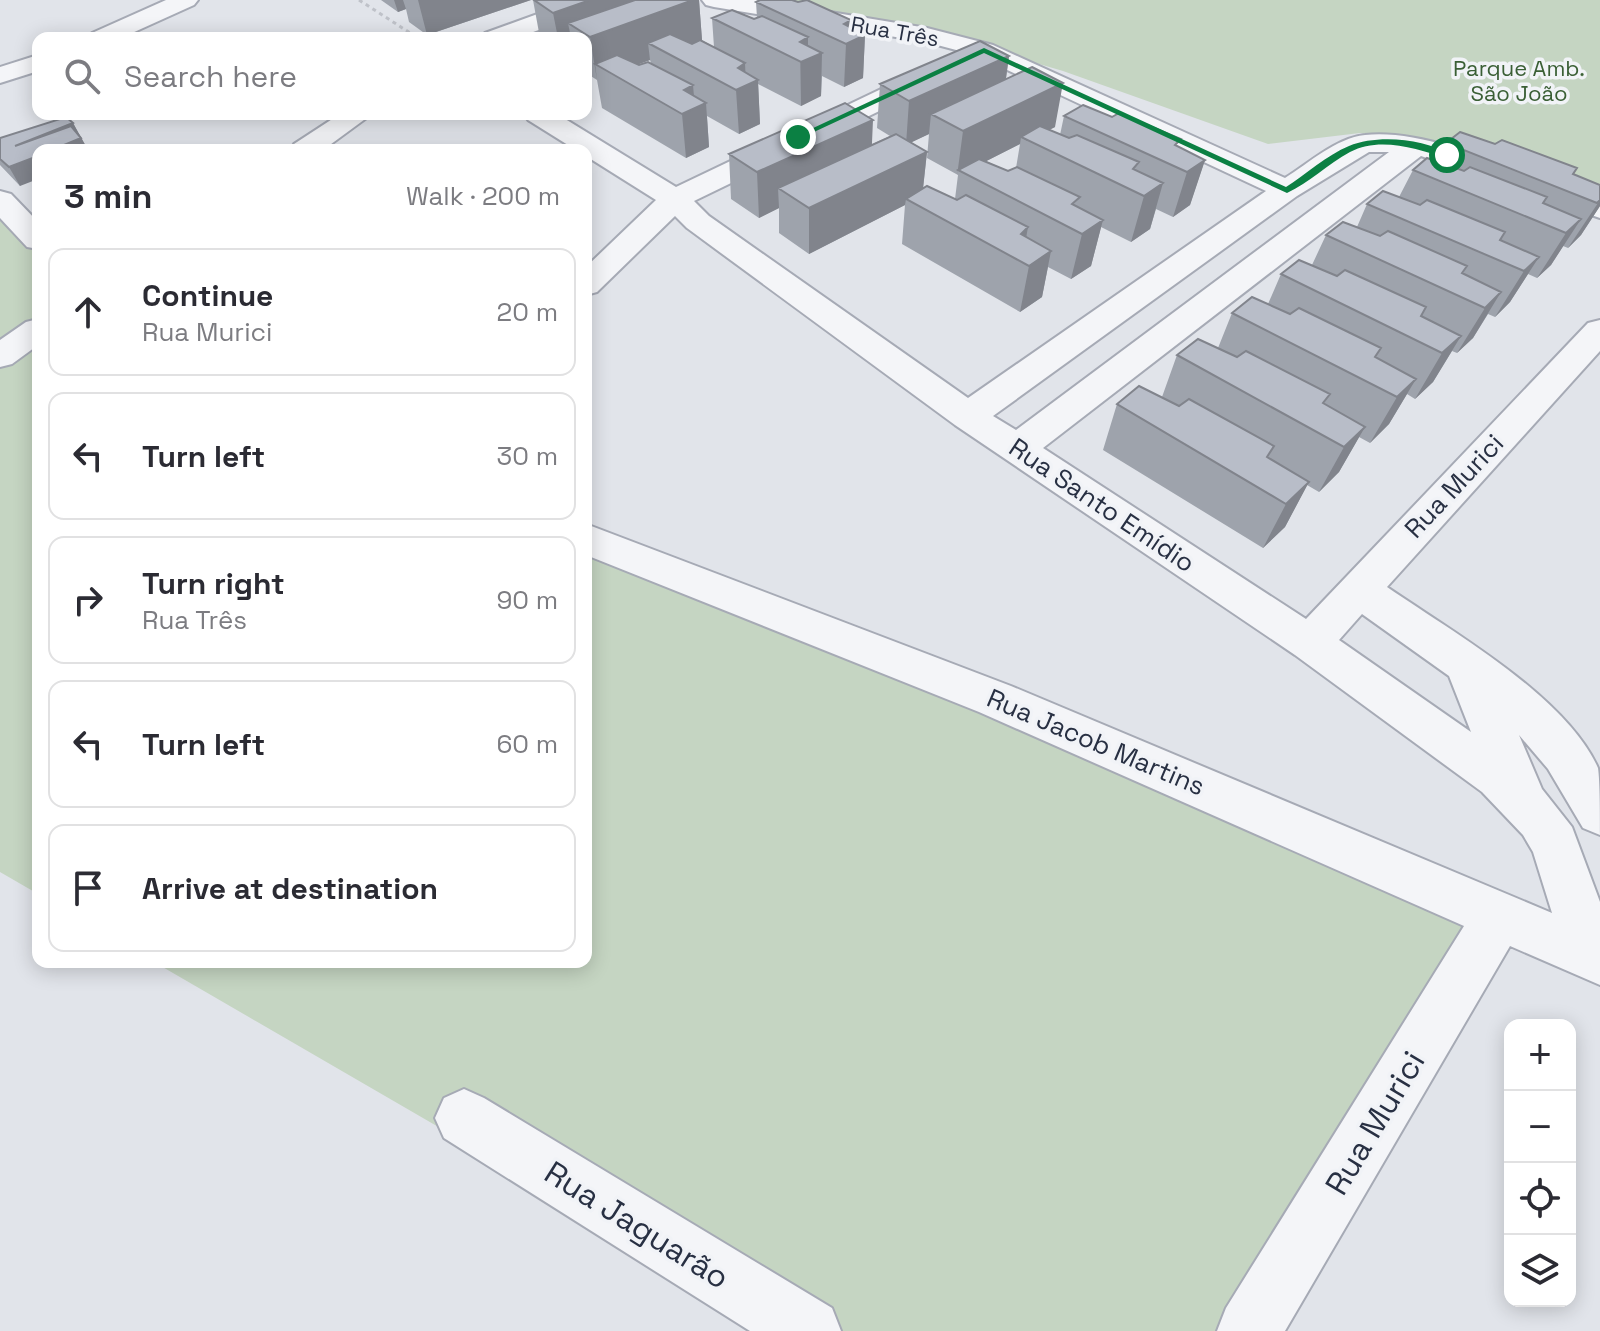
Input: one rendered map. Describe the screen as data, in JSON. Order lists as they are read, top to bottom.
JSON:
{
  "streets": {
    "street": [
      "Rua Três",
      "Rua Murici",
      "Rua Santo Emídio",
      "Rua Jacob Martins",
      "Rua Jaguarão"
    ]
  },
  "crossings": [
    ["Rua Murici", "Rua Santo Emídio"],
    ["Rua Murici", "Rua Jacob Martins"],
    ["Rua Santo Emídio", "Rua Jacob Martins"]
  ],
  "parks": ["Parque Amb. São João"],
  "page": {
    "search": "Search here",
    "heading": ["3 min", "Walk · 200 m"],
    "list": [
      ["Continue", "Rua Murici", "20 m"],
      ["Turn left", "30 m"],
      ["Turn right", "Rua Três", "90 m"],
      ["Turn left", "60 m"],
      "Arrive at destination"
    ],
    "map_buttons": ["+", "−"]
  }
}
